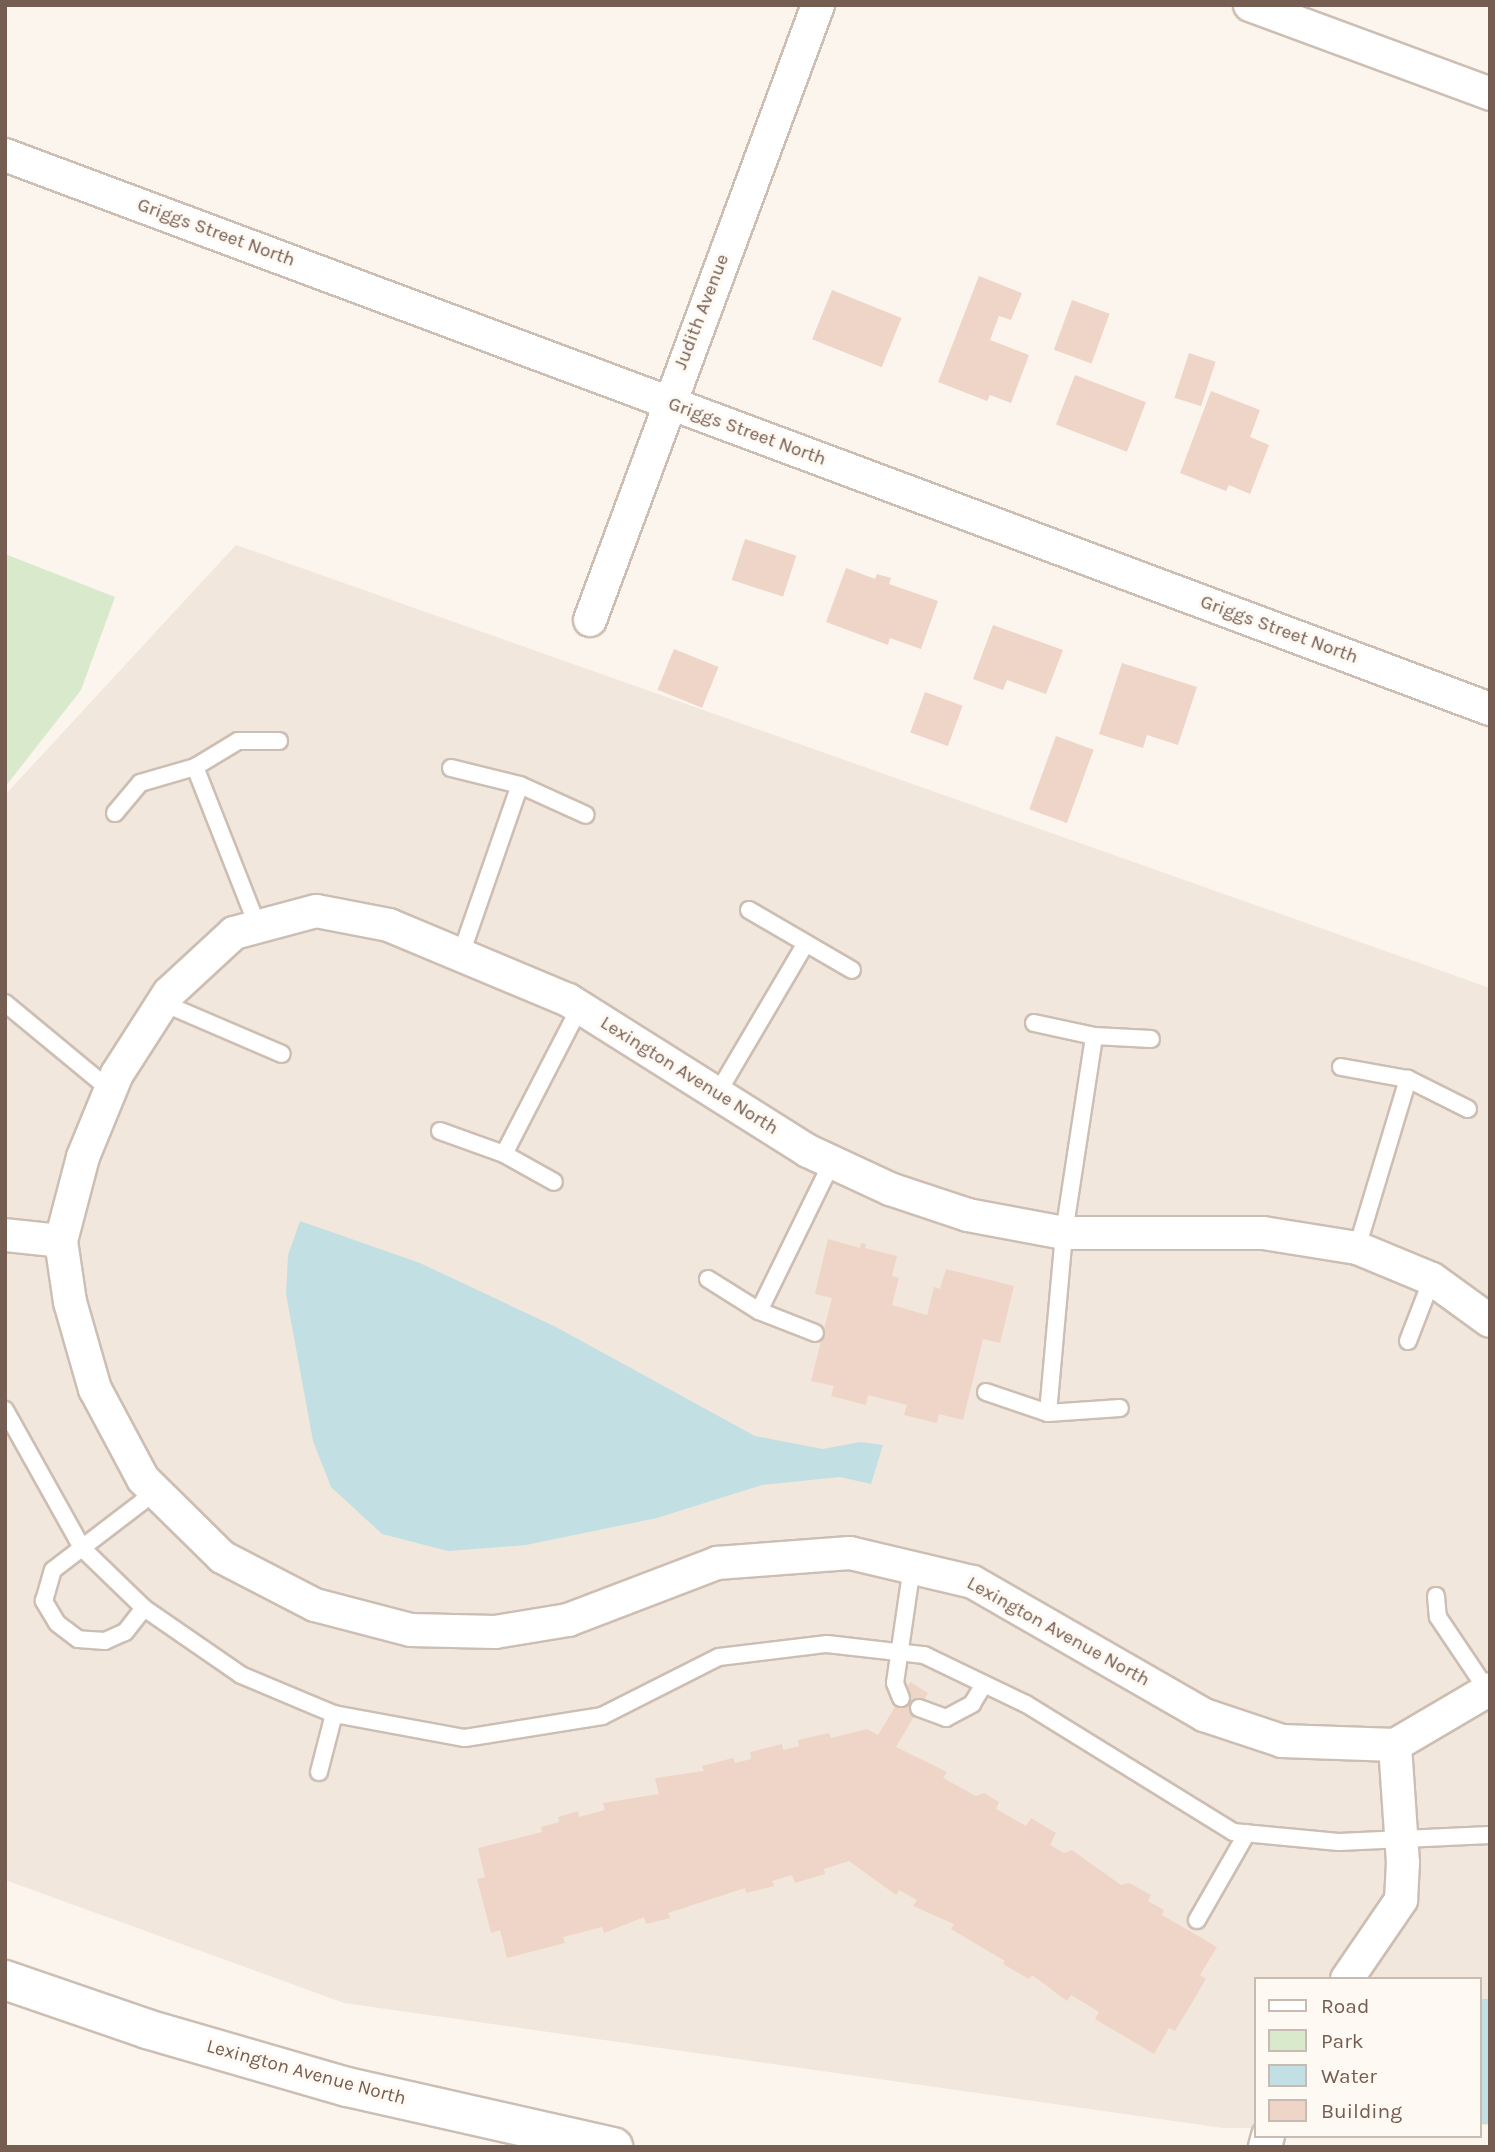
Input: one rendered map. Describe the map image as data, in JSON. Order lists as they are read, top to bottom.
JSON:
{
  "streets": {
    "main road": ["Lexington Avenue North"],
    "street": ["Griggs Street North", "Judith Avenue"]
  },
  "crossings": [
    ["Griggs Street North", "Judith Avenue"]
  ],
  "legend": [
    "Road",
    "Park",
    "Water",
    "Building"
  ]
}
